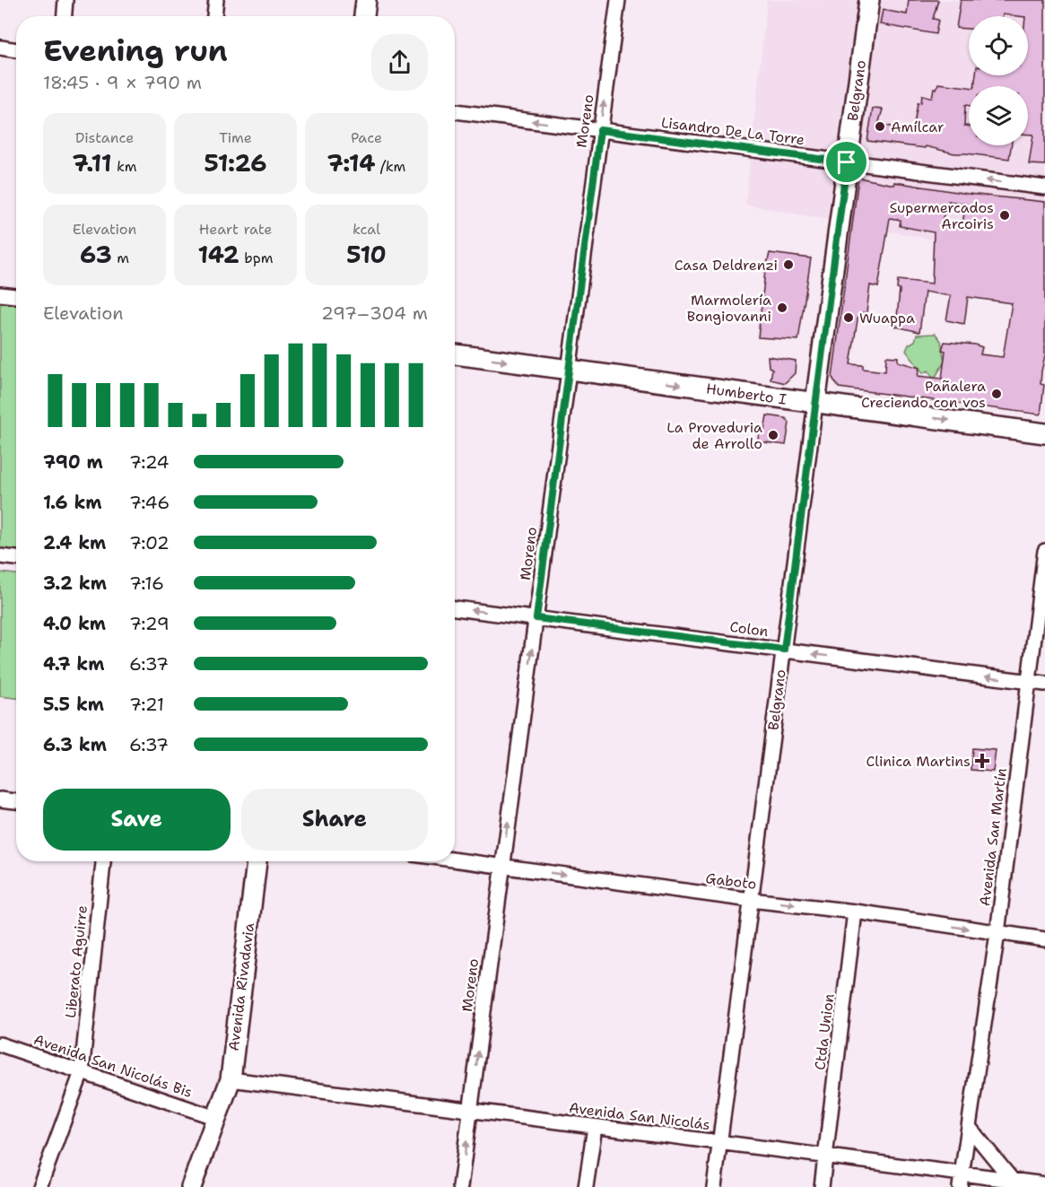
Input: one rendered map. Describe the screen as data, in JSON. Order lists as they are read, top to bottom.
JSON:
{
  "streets": {
    "street": [
      "Belgrano",
      "Moreno",
      "Lisandro De La Torre",
      "Humberto I",
      "Colon",
      "Avenida San Martín",
      "Gaboto",
      "Liberato Aguirre",
      "Avenida Rivadavia",
      "Ctda Union",
      "Avenida San Nicolás Bis",
      "Avenida San Nicolás"
    ]
  },
  "crossings": [
    ["Belgrano", "Lisandro De La Torre"],
    ["Belgrano", "Humberto I"],
    ["Belgrano", "Colon"],
    ["Belgrano", "Gaboto"],
    ["Belgrano", "Avenida San Nicolás"],
    ["Moreno", "Lisandro De La Torre"],
    ["Moreno", "Humberto I"],
    ["Moreno", "Colon"],
    ["Moreno", "Gaboto"],
    ["Moreno", "Avenida San Nicolás"],
    ["Colon", "Avenida San Martín"],
    ["Avenida San Martín", "Gaboto"],
    ["Avenida San Martín", "Avenida San Nicolás"],
    ["Gaboto", "Ctda Union"],
    ["Liberato Aguirre", "Avenida San Nicolás Bis"],
    ["Avenida Rivadavia", "Avenida San Nicolás Bis"],
    ["Avenida Rivadavia", "Avenida San Nicolás"],
    ["Ctda Union", "Avenida San Nicolás"]
  ],
  "one_way": [
    "Moreno",
    "Lisandro De La Torre",
    "Humberto I",
    "Colon",
    "Gaboto"
  ],
  "places": {
    "other": [
      "Amílcar",
      "Supermercados Arcoiris",
      "Casa Deldrenzi",
      "Marmolería Bongiovanni",
      "Wuappa",
      "Pañalera Creciendo con vos",
      "La Proveduria de Arrollo"
    ],
    "health": ["Clinica Martins"]
  },
  "page": {
    "heading": ["Evening run", "18:45 · 9 × 790 m"],
    "stats": [
      ["Distance", "7.11 km"],
      ["Time", "51:26"],
      ["Pace", "7:14 /km"],
      ["Elevation", "63 m"],
      ["Heart rate", "142 bpm"],
      ["kcal", "510"]
    ],
    "chart": ["Elevation", "297–304 m"],
    "list": [
      {
        "name": "790 m",
        "note": "7:24"
      },
      {
        "name": "1.6 km",
        "note": "7:46"
      },
      {
        "name": "2.4 km",
        "note": "7:02"
      },
      {
        "name": "3.2 km",
        "note": "7:16"
      },
      {
        "name": "4.0 km",
        "note": "7:29"
      },
      {
        "name": "4.7 km",
        "note": "6:37"
      },
      {
        "name": "5.5 km",
        "note": "7:21"
      },
      {
        "name": "6.3 km",
        "note": "6:37"
      }
    ],
    "buttons": ["Save", "Share"]
  }
}
